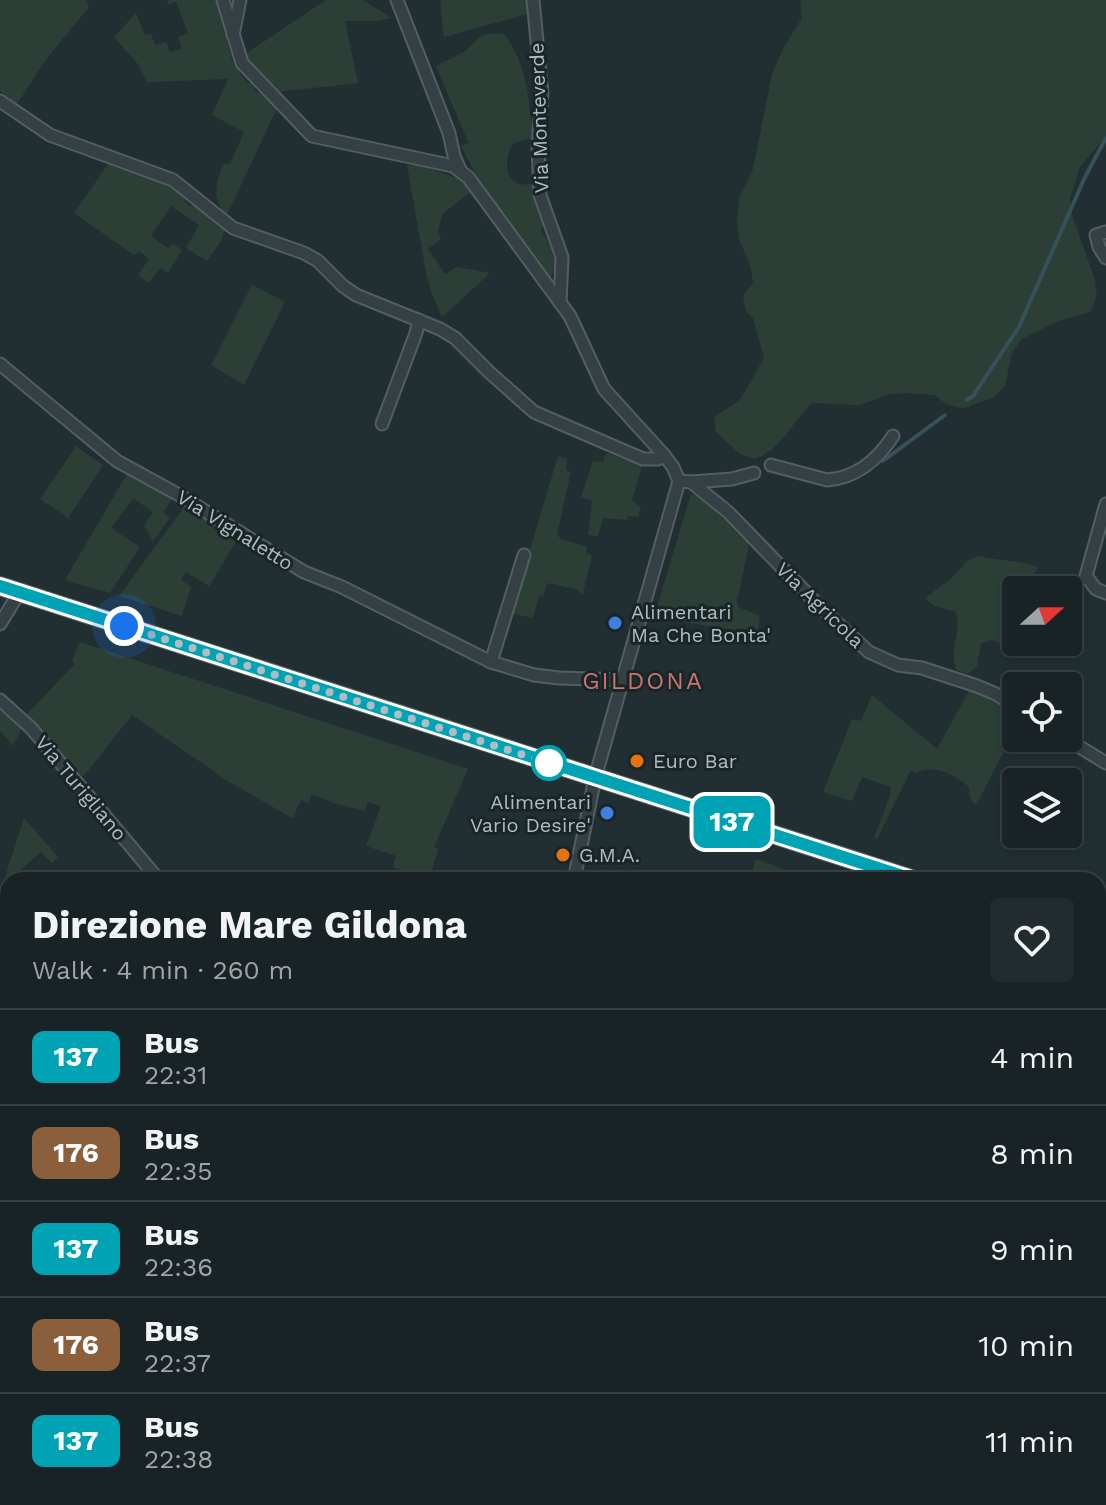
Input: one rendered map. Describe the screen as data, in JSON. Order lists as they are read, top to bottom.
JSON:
{
  "streets": {
    "street": [
      "Via Monteverde",
      "Via Vignaletto",
      "Via Agricola",
      "Via Turigliano"
    ]
  },
  "districts": ["GILDONA"],
  "places": [
    "Alimentari Ma Che Bonta'",
    "Euro Bar",
    "Alimentari Vario Desire'",
    "G.M.A."
  ],
  "lines": ["bus line 137"],
  "north": "right",
  "page": {
    "on_map": "137",
    "heading": ["Direzione Mare Gildona", "Walk · 4 min · 260 m"],
    "list": [
      {
        "mark": "137",
        "name": "Bus",
        "note": "22:31",
        "value": "4 min"
      },
      {
        "mark": "176",
        "name": "Bus",
        "note": "22:35",
        "value": "8 min"
      },
      {
        "mark": "137",
        "name": "Bus",
        "note": "22:36",
        "value": "9 min"
      },
      {
        "mark": "176",
        "name": "Bus",
        "note": "22:37",
        "value": "10 min"
      },
      {
        "mark": "137",
        "name": "Bus",
        "note": "22:38",
        "value": "11 min"
      }
    ]
  }
}
